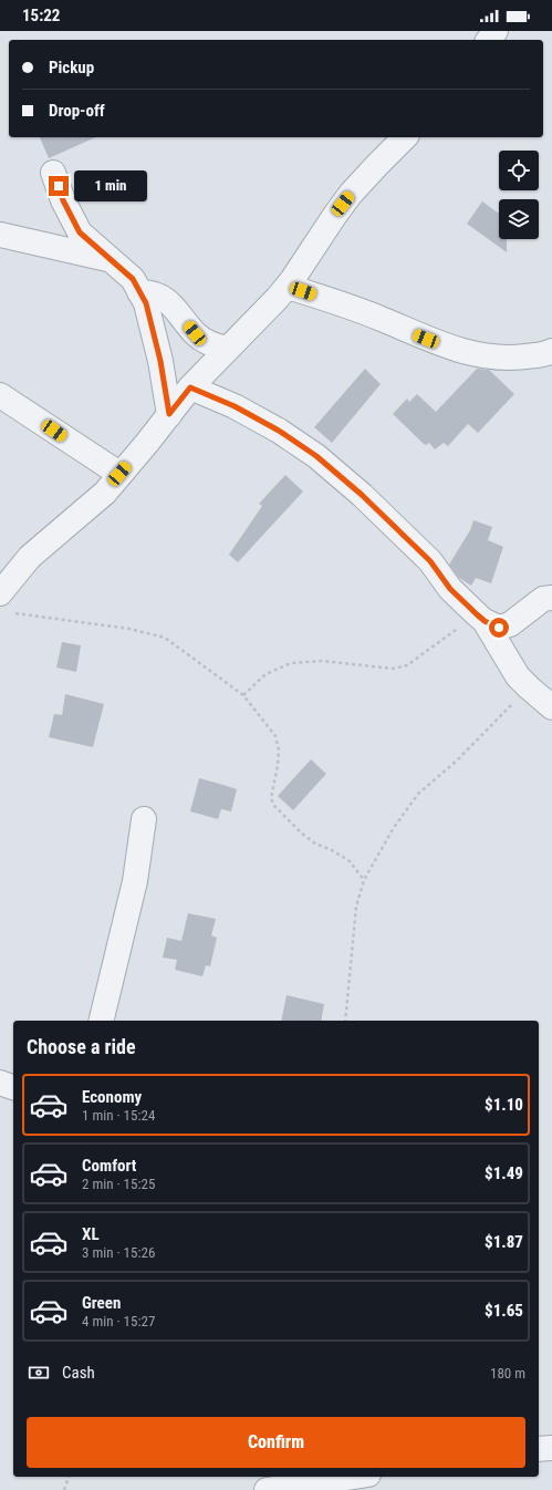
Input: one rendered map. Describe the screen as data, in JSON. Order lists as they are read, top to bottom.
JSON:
{
  "page": {
    "status": "15:22",
    "banner": ["Pickup", "Drop-off"],
    "bubble": "1 min",
    "heading": "Choose a ride",
    "list": [
      {
        "name": "Economy",
        "note": "1 min · 15:24",
        "value": "$1.10"
      },
      {
        "name": "Comfort",
        "note": "2 min · 15:25",
        "value": "$1.49"
      },
      {
        "name": "XL",
        "note": "3 min · 15:26",
        "value": "$1.87"
      },
      {
        "name": "Green",
        "note": "4 min · 15:27",
        "value": "$1.65"
      }
    ],
    "pay": ["Cash", "180 m"],
    "buttons": "Confirm"
  }
}
